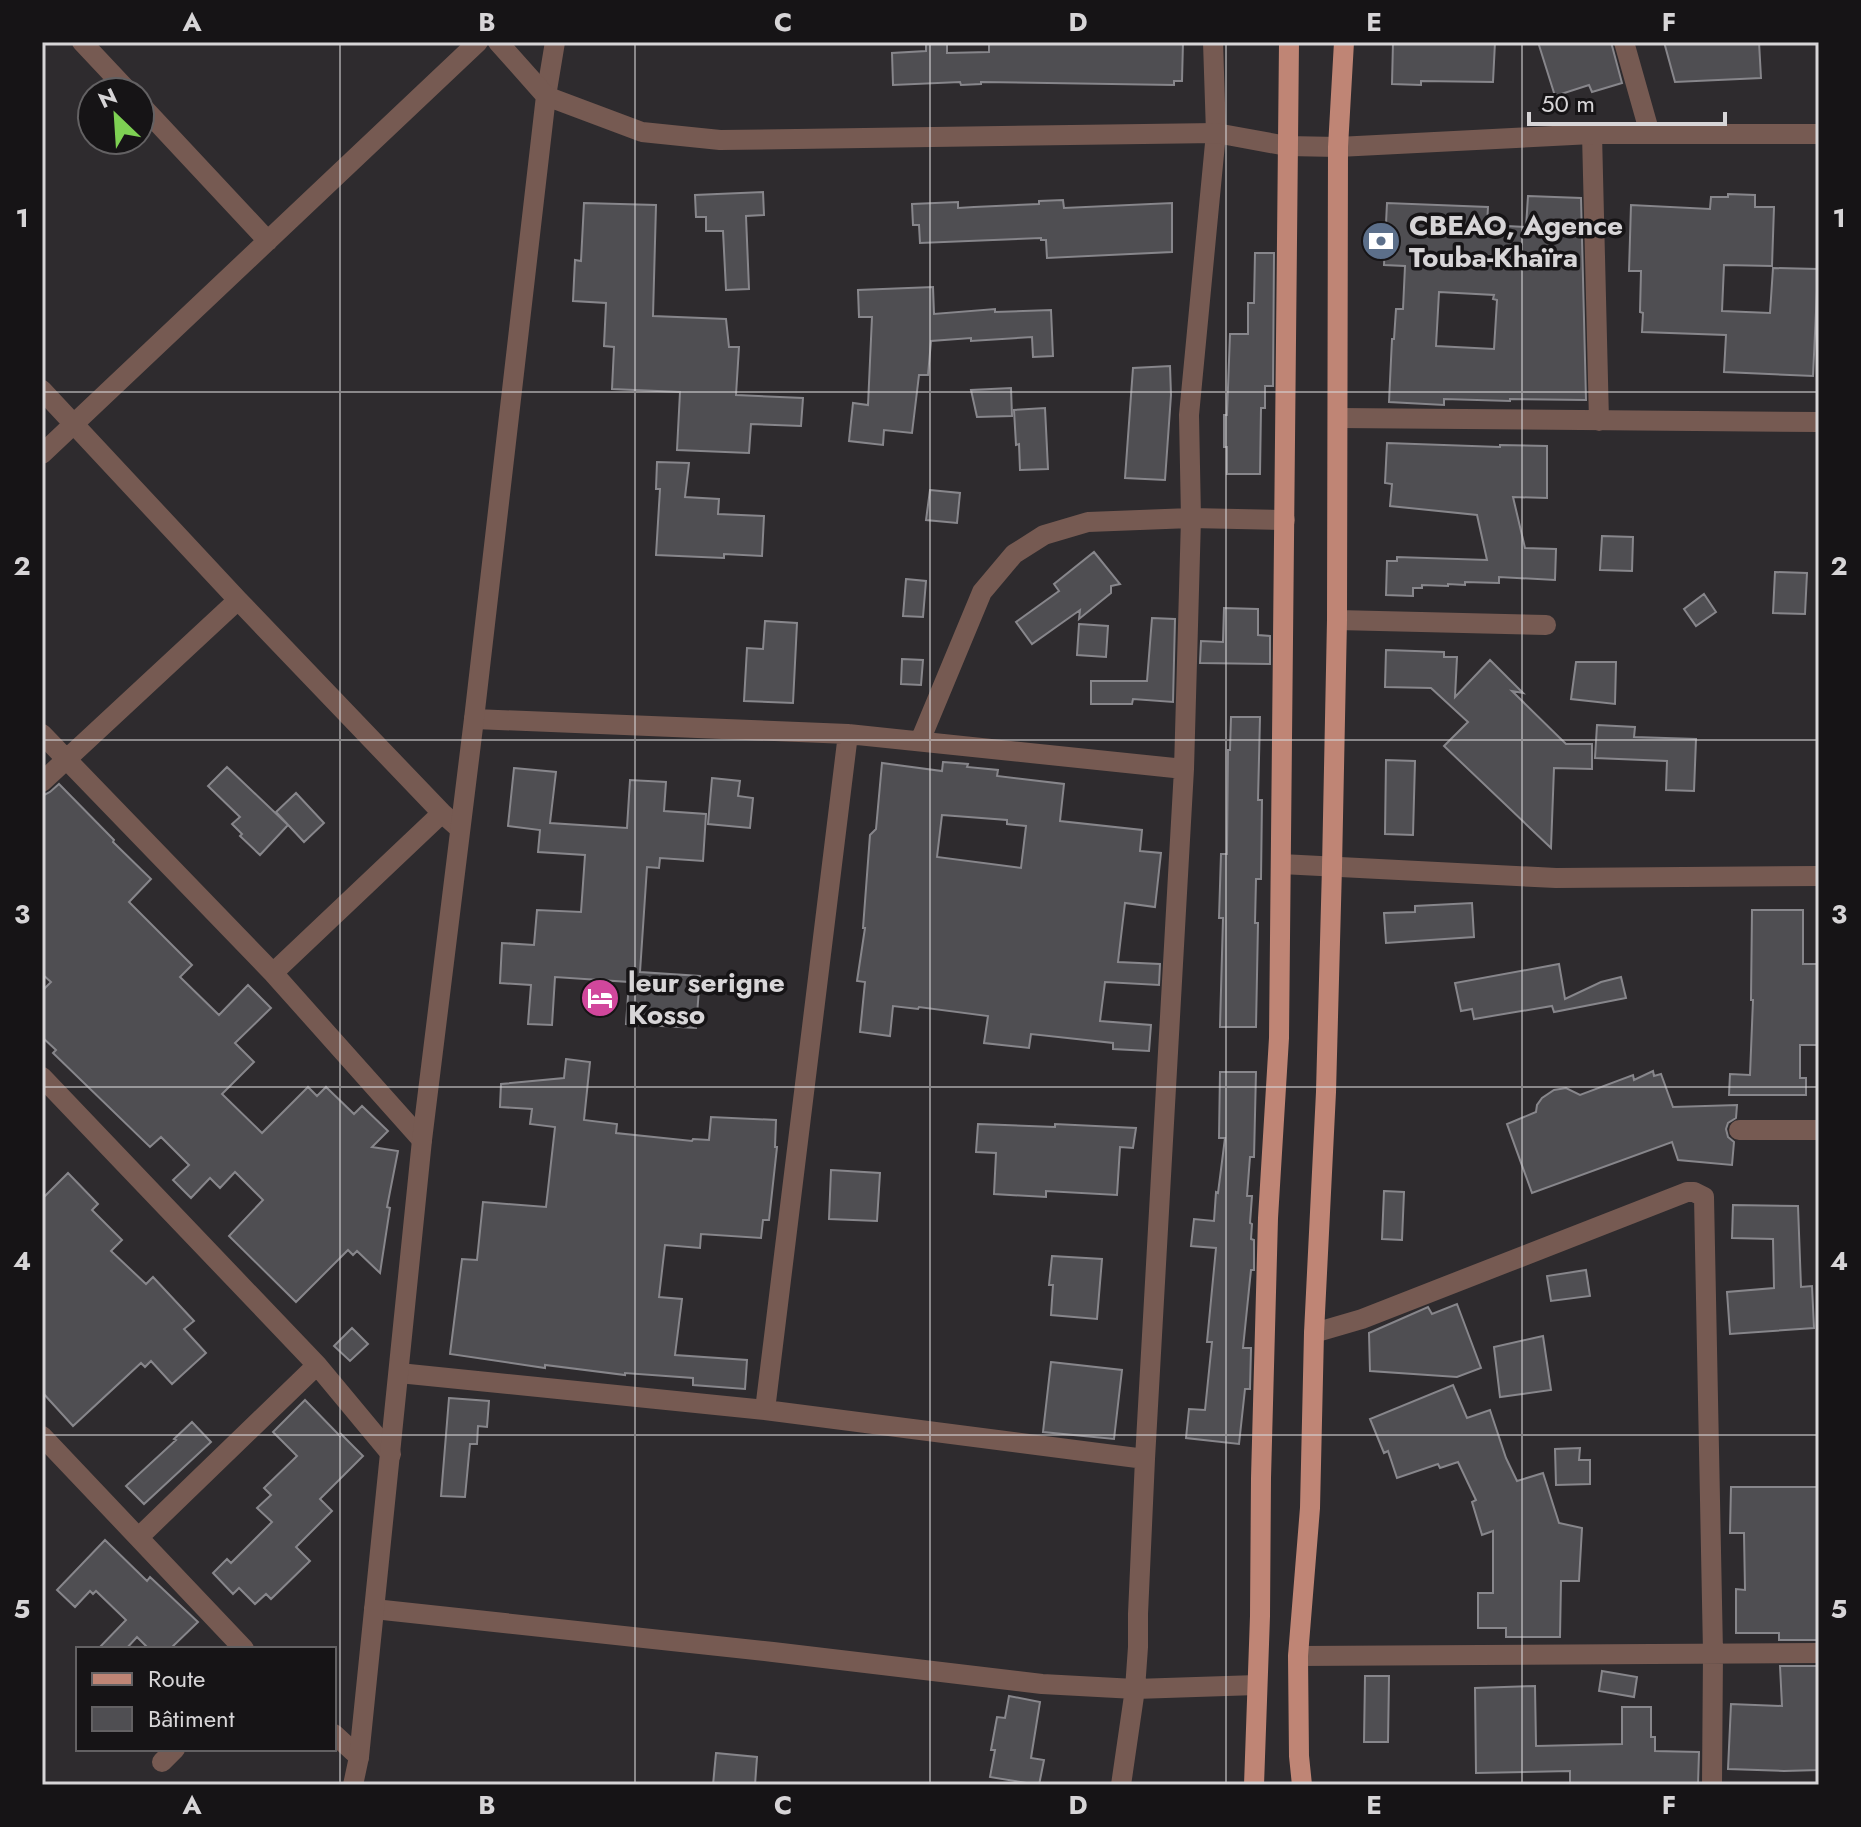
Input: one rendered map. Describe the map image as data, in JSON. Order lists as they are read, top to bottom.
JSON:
{
  "places": {
    "bank": ["CBEAO, Agence Touba-Khaïra"],
    "hotel": ["leur serigne Kosso"]
  },
  "legend": ["Route", "Bâtiment"],
  "scale_bar": "50 m",
  "north": "top left",
  "grid": {
    "columns": [
      "A",
      "B",
      "C",
      "D",
      "E",
      "F"
    ],
    "rows": [
      "1",
      "2",
      "3",
      "4",
      "5"
    ]
  }
}
